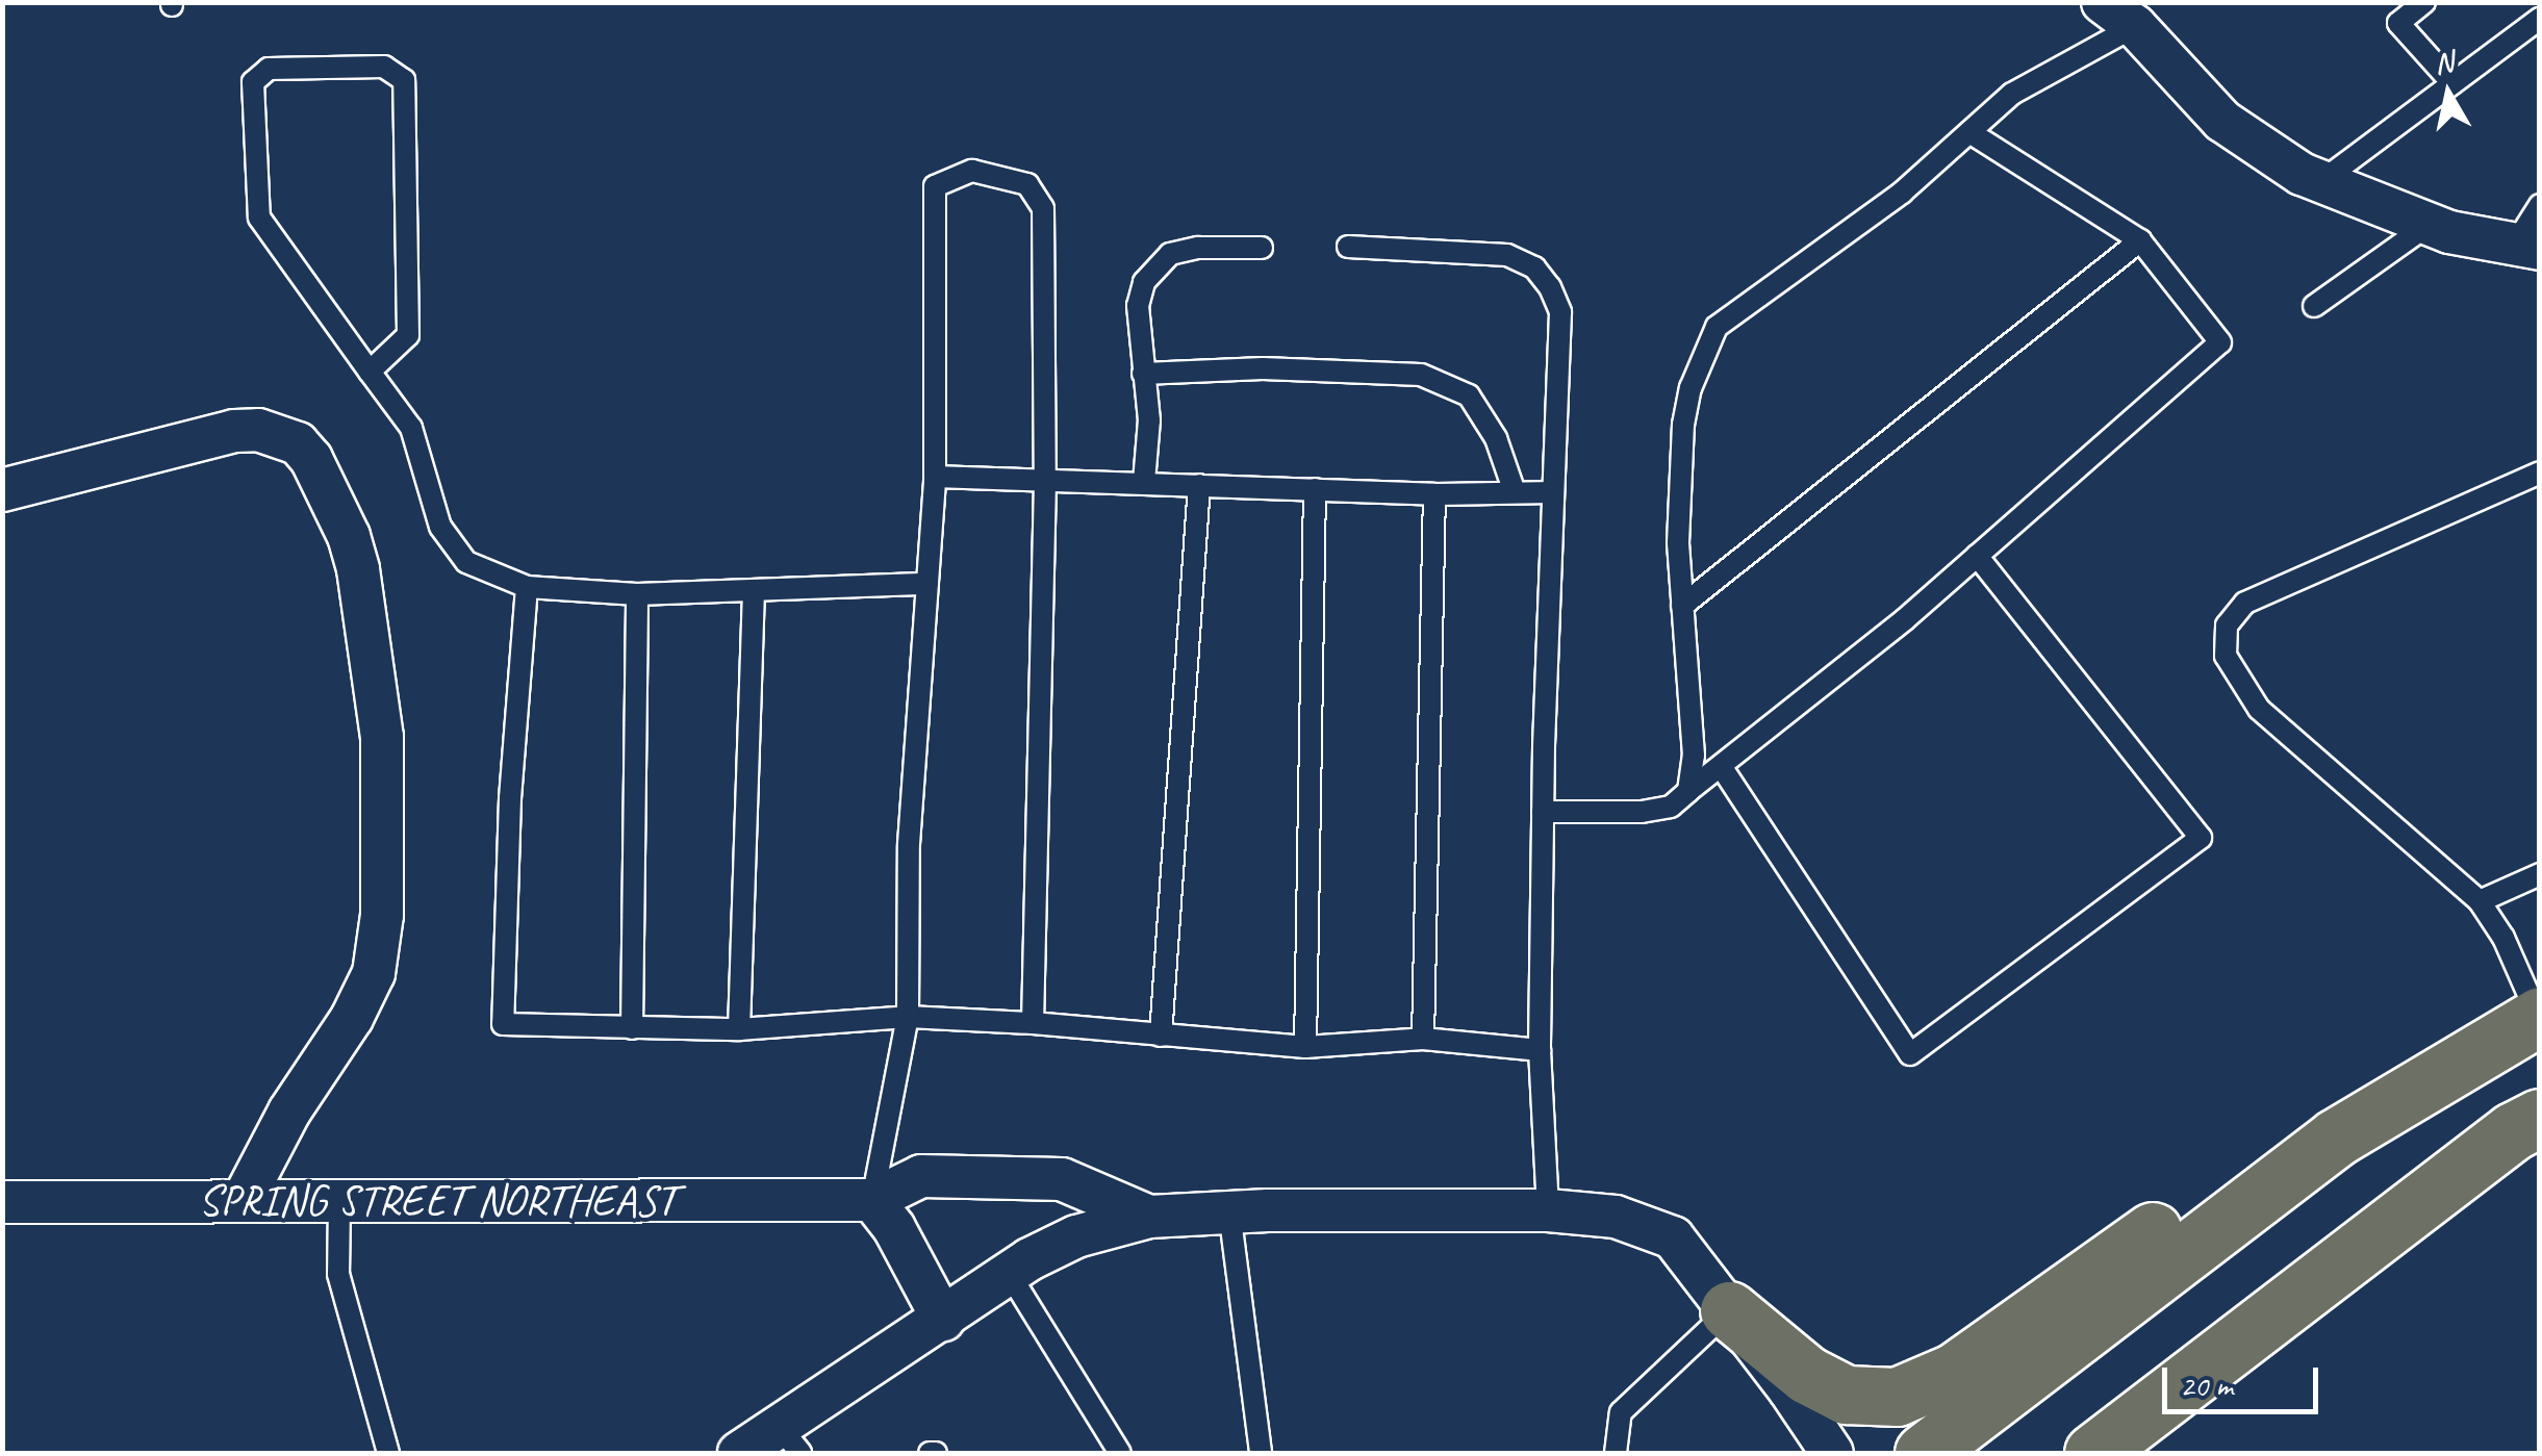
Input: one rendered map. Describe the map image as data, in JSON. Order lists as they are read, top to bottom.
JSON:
{
  "streets": {
    "street": ["SPRING STREET NORTHEAST"]
  },
  "scale_bar": "20 m",
  "north": "top"
}
